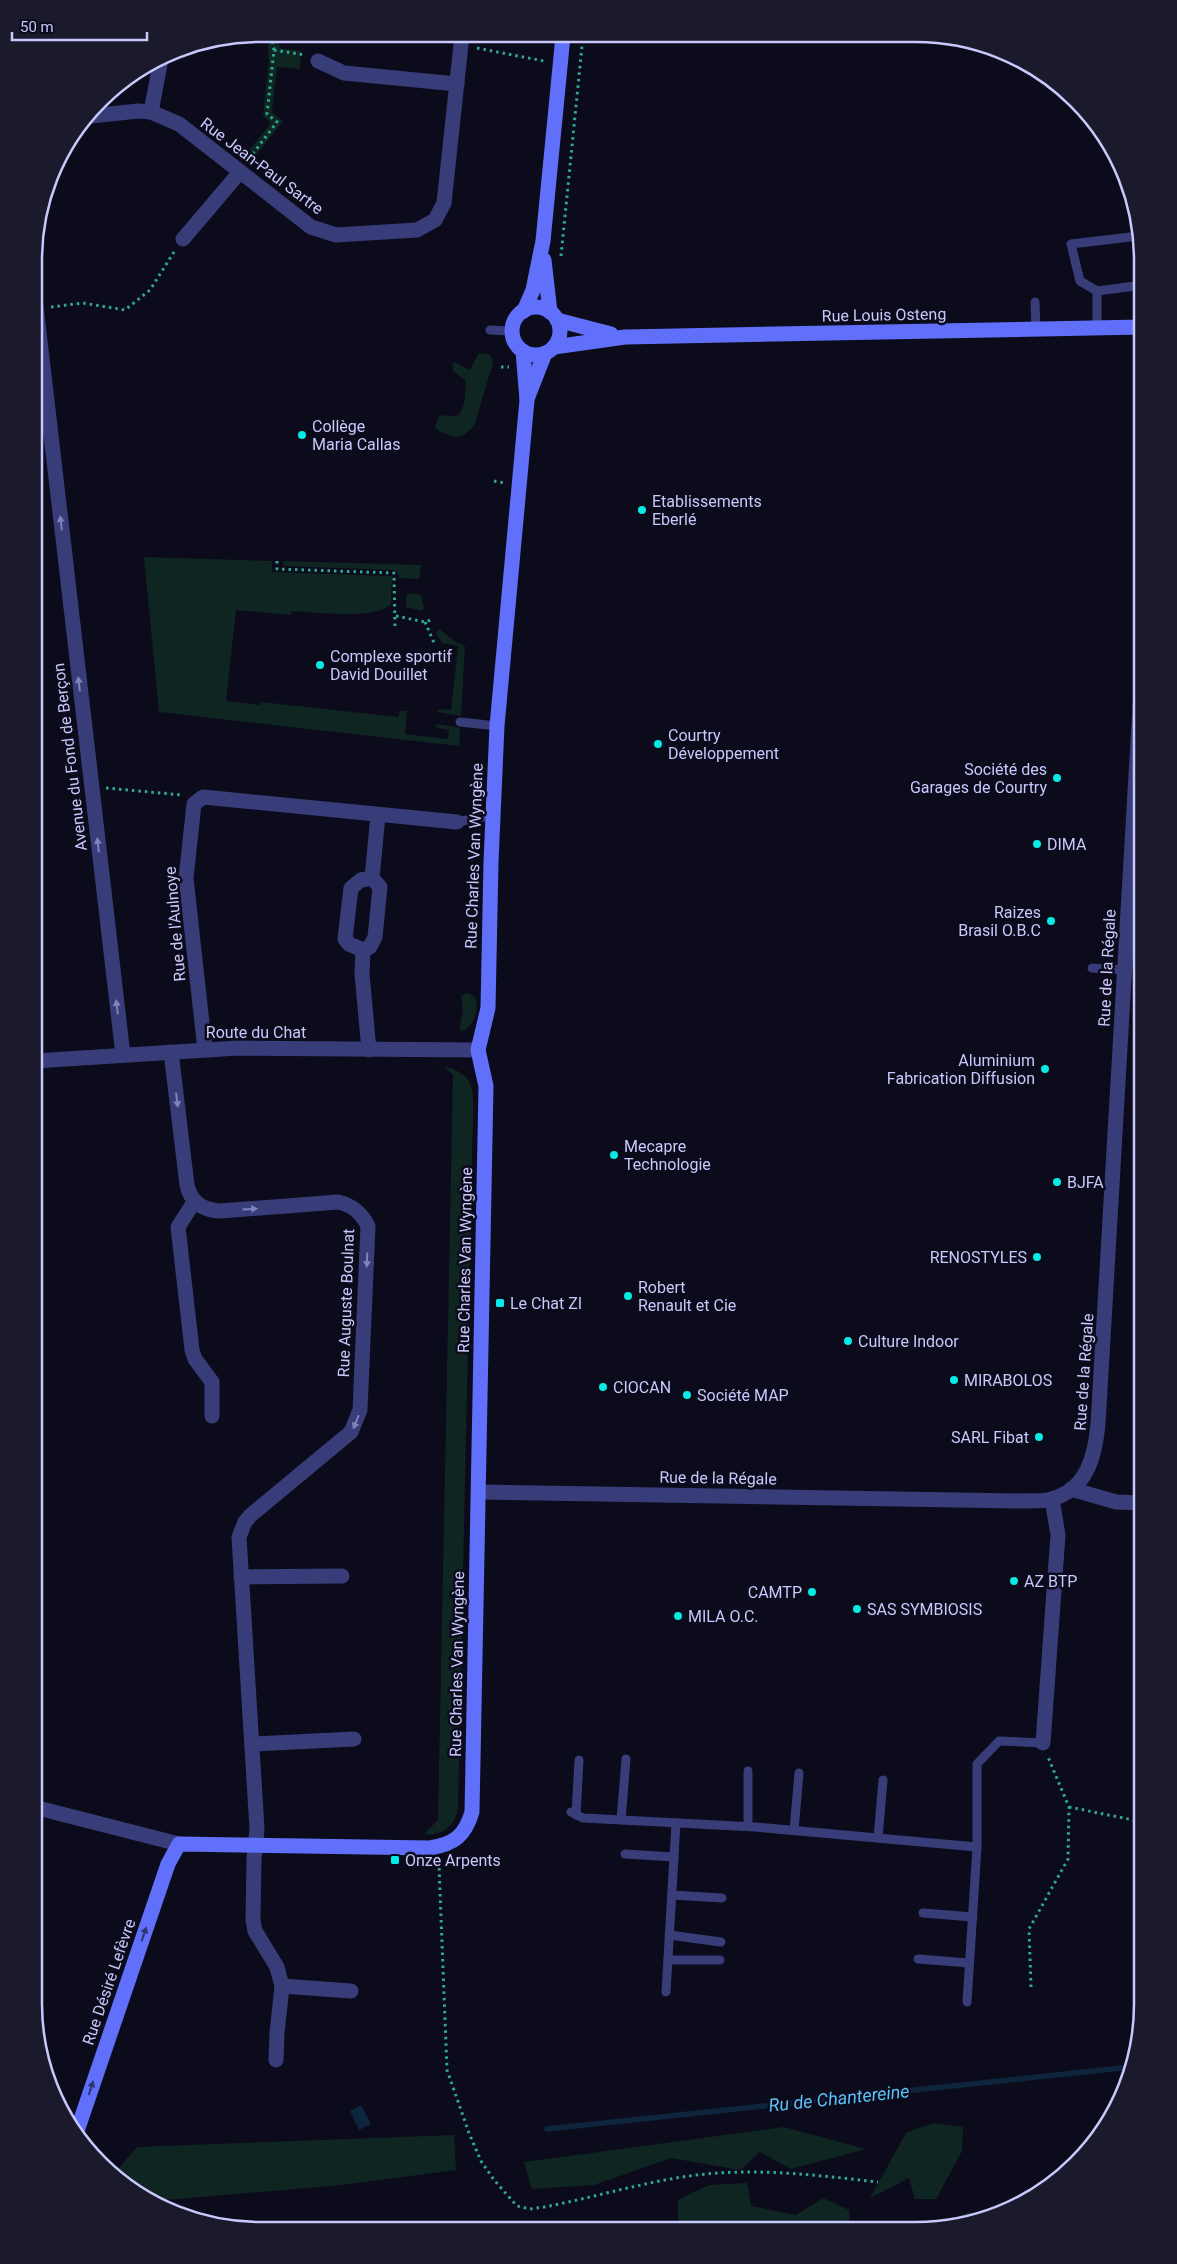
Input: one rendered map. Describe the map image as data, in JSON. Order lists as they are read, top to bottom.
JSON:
{
  "streets": {
    "street": [
      "Rue Jean-Paul Sartre",
      "Rue Louis Osteng",
      "Avenue du Fond de Berçon",
      "Rue Charles Van Wyngène",
      "Rue de l'Aulnoye",
      "Rue de la Régale",
      "Route du Chat",
      "Rue Auguste Boulnat",
      "Rue Désiré Lefèvre"
    ]
  },
  "crossings": [
    ["Rue Louis Osteng", "Rue Charles Van Wyngène"],
    ["Avenue du Fond de Berçon", "Route du Chat"],
    ["Rue Charles Van Wyngène", "Rue de la Régale"],
    ["Rue Charles Van Wyngène", "Route du Chat"],
    ["Rue Charles Van Wyngène", "Rue Auguste Boulnat"],
    ["Rue Charles Van Wyngène", "Rue Désiré Lefèvre"],
    ["Rue de l'Aulnoye", "Route du Chat"]
  ],
  "one_way": ["Avenue du Fond de Berçon", "Rue Désiré Lefèvre"],
  "water": ["Ru de Chantereine"],
  "places": {
    "other": [
      "Collège Maria Callas",
      "Etablissements Eberlé",
      "Complexe sportif David Douillet",
      "Courtry Développement",
      "Société des Garages de Courtry",
      "DIMA",
      "Raizes Brasil O.B.C",
      "Aluminium Fabrication Diffusion",
      "Mecapre Technologie",
      "BJFA",
      "RENOSTYLES",
      "Robert Renault et Cie",
      "Culture Indoor",
      "MIRABOLOS",
      "CIOCAN",
      "Société MAP",
      "SARL Fibat",
      "AZ BTP",
      "CAMTP",
      "SAS SYMBIOSIS",
      "MILA O.C."
    ],
    "transit": ["Le Chat ZI", "Onze Arpents"]
  },
  "scale_bar": "50 m"
}
